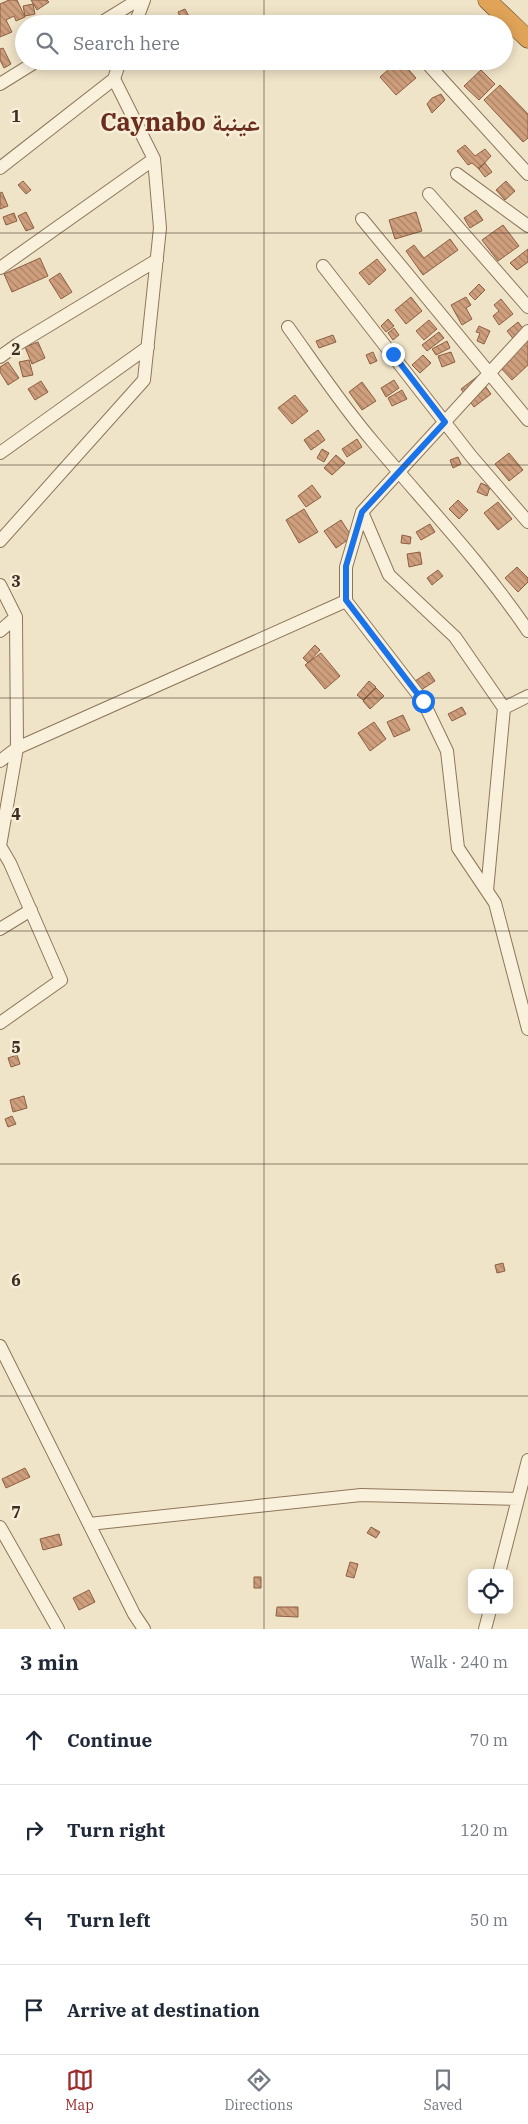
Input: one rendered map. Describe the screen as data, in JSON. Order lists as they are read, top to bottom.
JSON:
{
  "districts": ["Caynabo عينبة"],
  "page": {
    "search": "Search here",
    "heading": ["3 min", "Walk · 240 m"],
    "list": [
      ["Continue", "70 m"],
      ["Turn right", "120 m"],
      ["Turn left", "50 m"],
      "Arrive at destination"
    ],
    "nav": ["Map", "Directions", "Saved"]
  },
  "grid": {
    "rows": [
      "1",
      "2",
      "3",
      "4",
      "5",
      "6",
      "7"
    ]
  }
}
